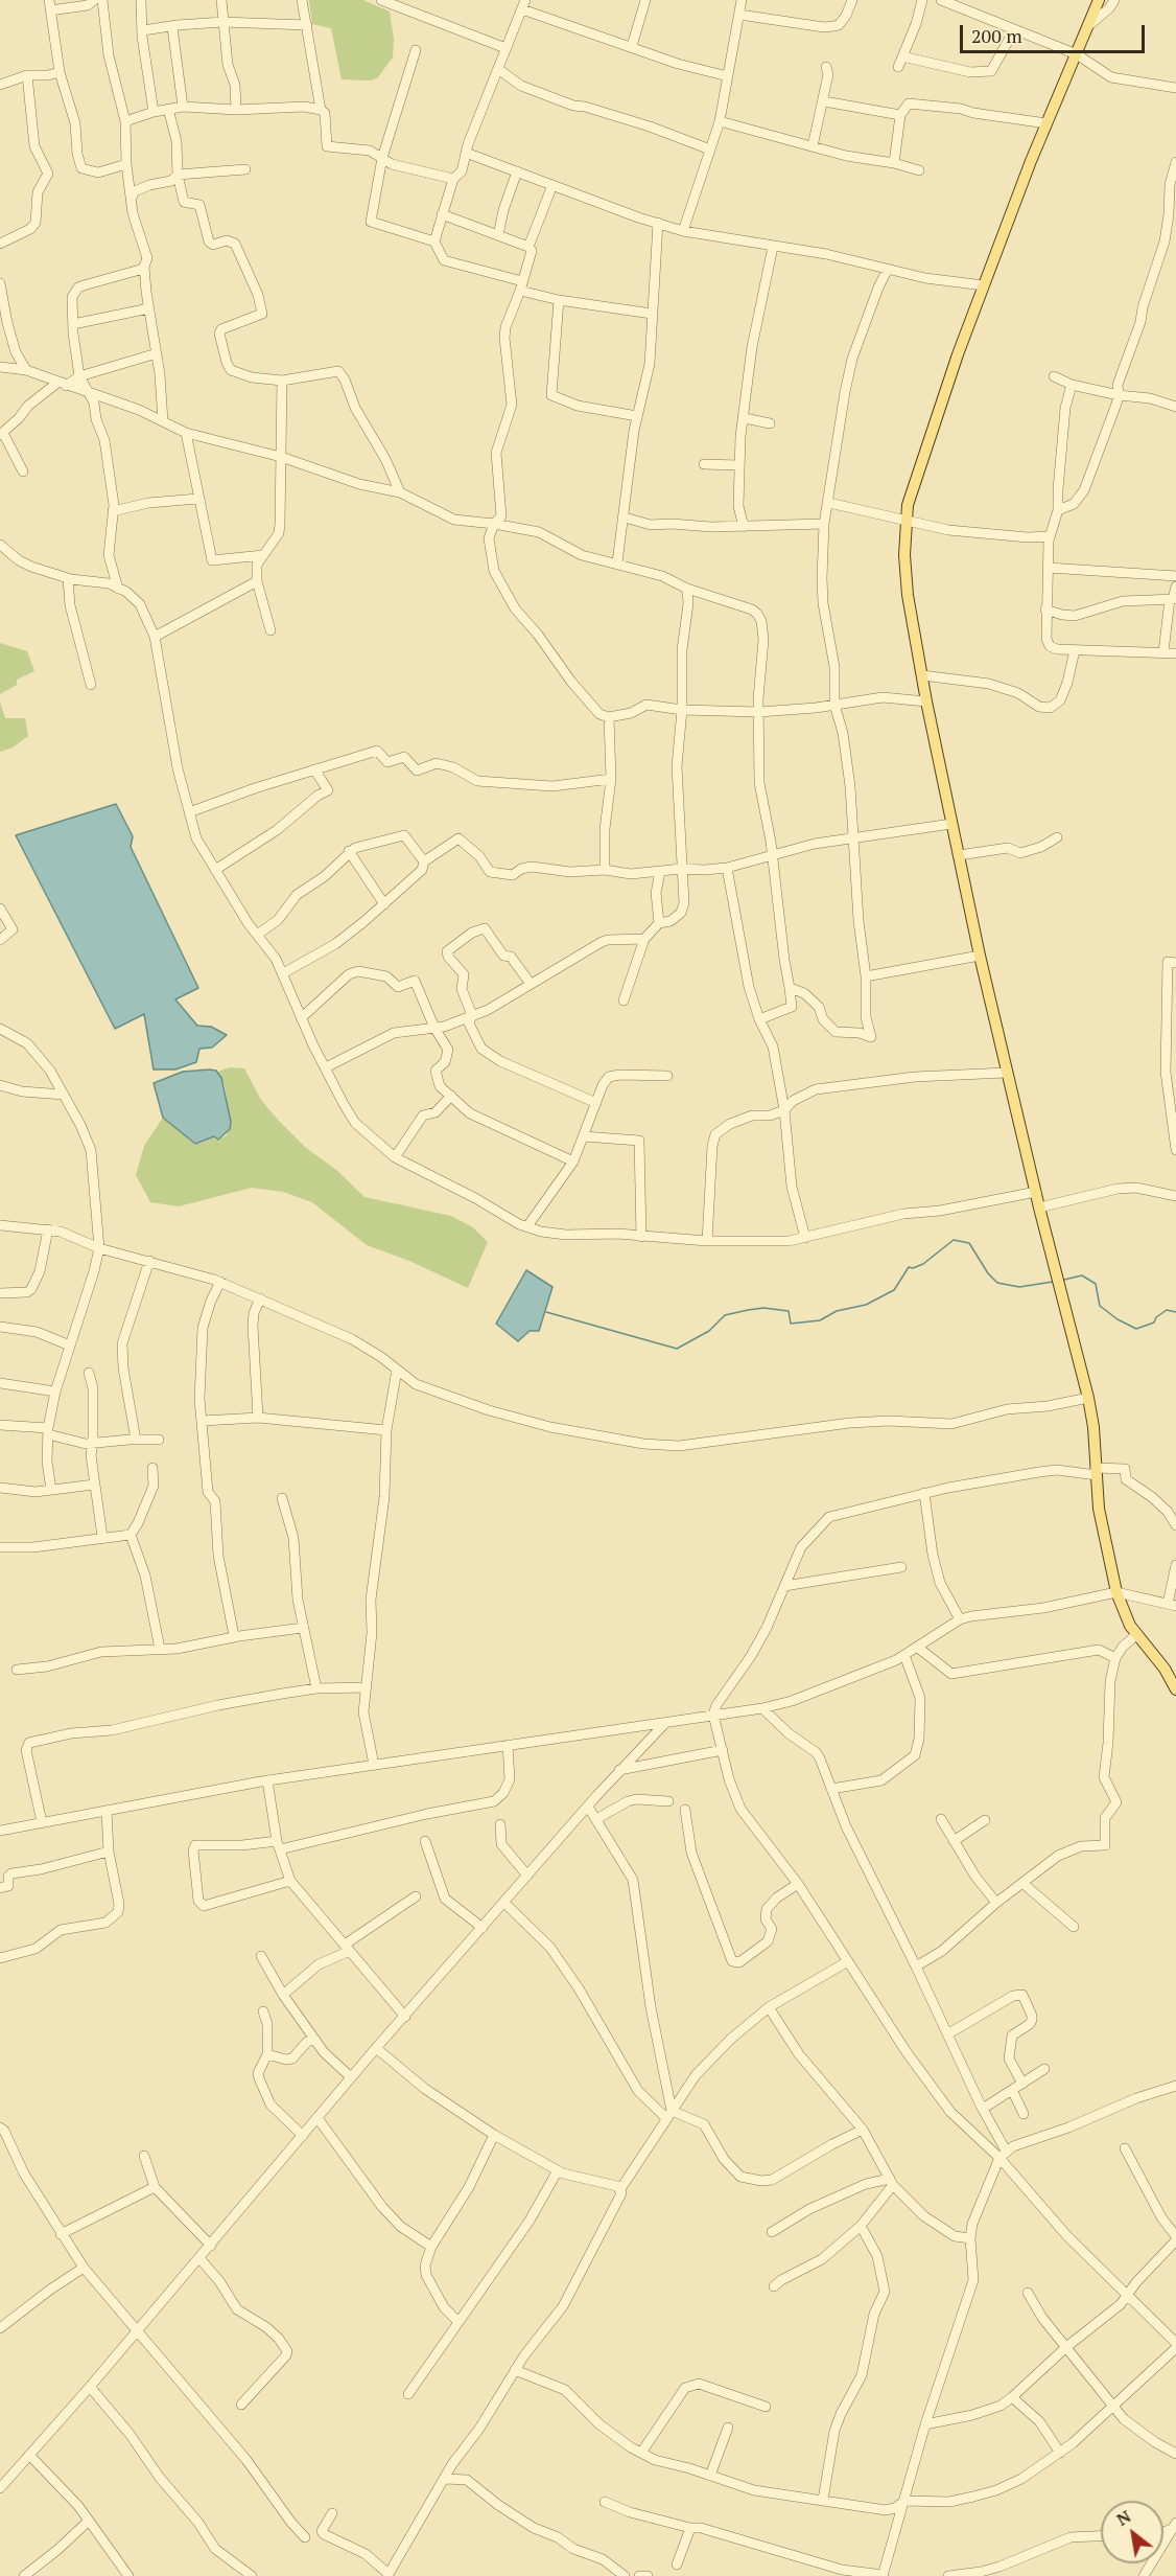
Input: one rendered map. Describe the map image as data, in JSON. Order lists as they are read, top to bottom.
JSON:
{
  "scale_bar": "200 m",
  "north": "top left"
}
